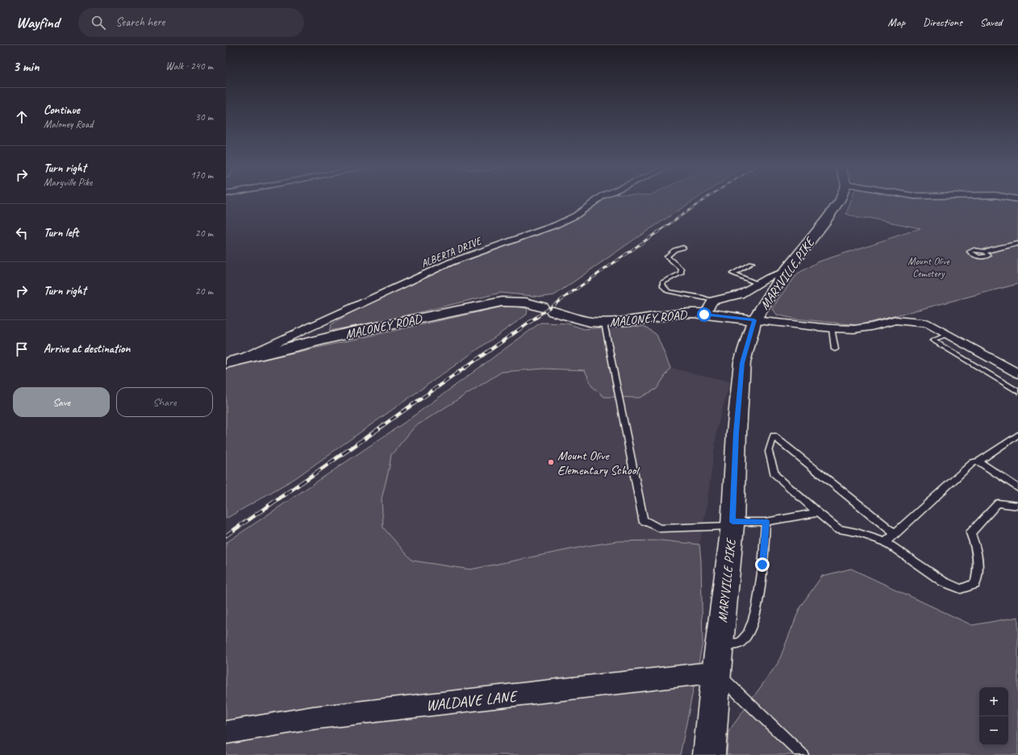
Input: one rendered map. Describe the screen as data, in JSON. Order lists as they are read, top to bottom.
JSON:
{
  "streets": {
    "main road": ["MARYVILLE PIKE", "MALONEY ROAD"],
    "street": ["ALBERTA DRIVE", "WALDAVE LANE"]
  },
  "crossings": [
    ["ALBERTA DRIVE", "MALONEY ROAD"],
    ["MARYVILLE PIKE", "MALONEY ROAD"],
    ["MARYVILLE PIKE", "WALDAVE LANE"]
  ],
  "parks": ["Mount Olive Cemetery"],
  "places": ["Mount Olive Elementary School"],
  "page": {
    "header": "Wayfind",
    "search": "Search here",
    "nav": ["Map", "Directions", "Saved"],
    "heading": ["3 min", "Walk · 240 m"],
    "list": [
      ["Continue", "Maloney Road", "30 m"],
      ["Turn right", "Maryville Pike", "170 m"],
      ["Turn left", "20 m"],
      ["Turn right", "20 m"],
      "Arrive at destination"
    ],
    "buttons": ["Save", "Share"],
    "map_buttons": ["+", "−"]
  }
}
